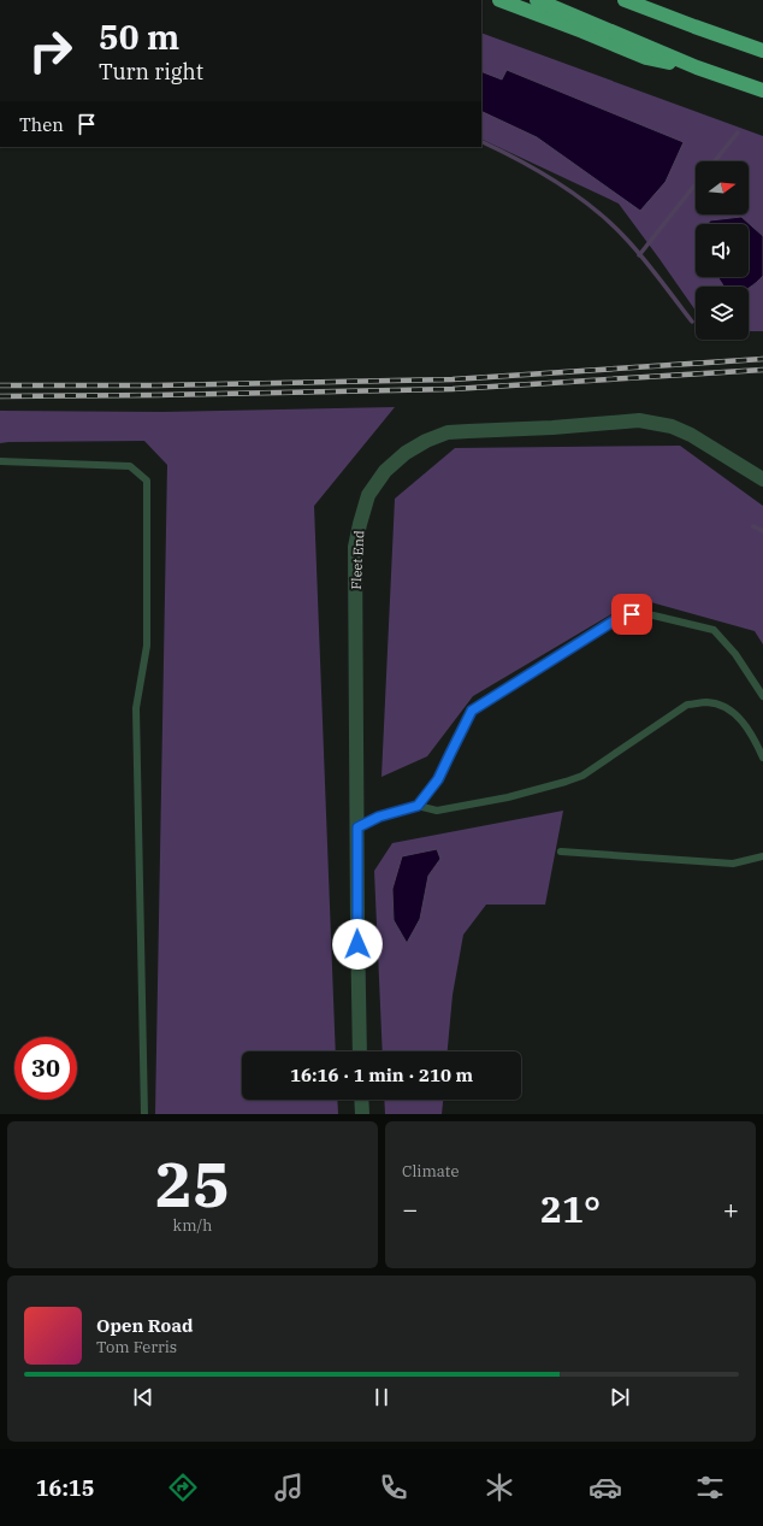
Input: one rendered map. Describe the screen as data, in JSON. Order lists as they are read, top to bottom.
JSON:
{
  "streets": {
    "street": ["Fleet End"]
  },
  "north": "right",
  "page": {
    "turn": ["50 m", "Turn right"],
    "then": "Then",
    "limit": "30",
    "trip": "16:16 · 1 min · 210 m",
    "tile": [
      ["25", "km/h"],
      "Climate"
    ],
    "heat": ["−", "21°", "+"],
    "song": ["Open Road", "Tom Ferris"],
    "tabs": "16:15"
  }
}
